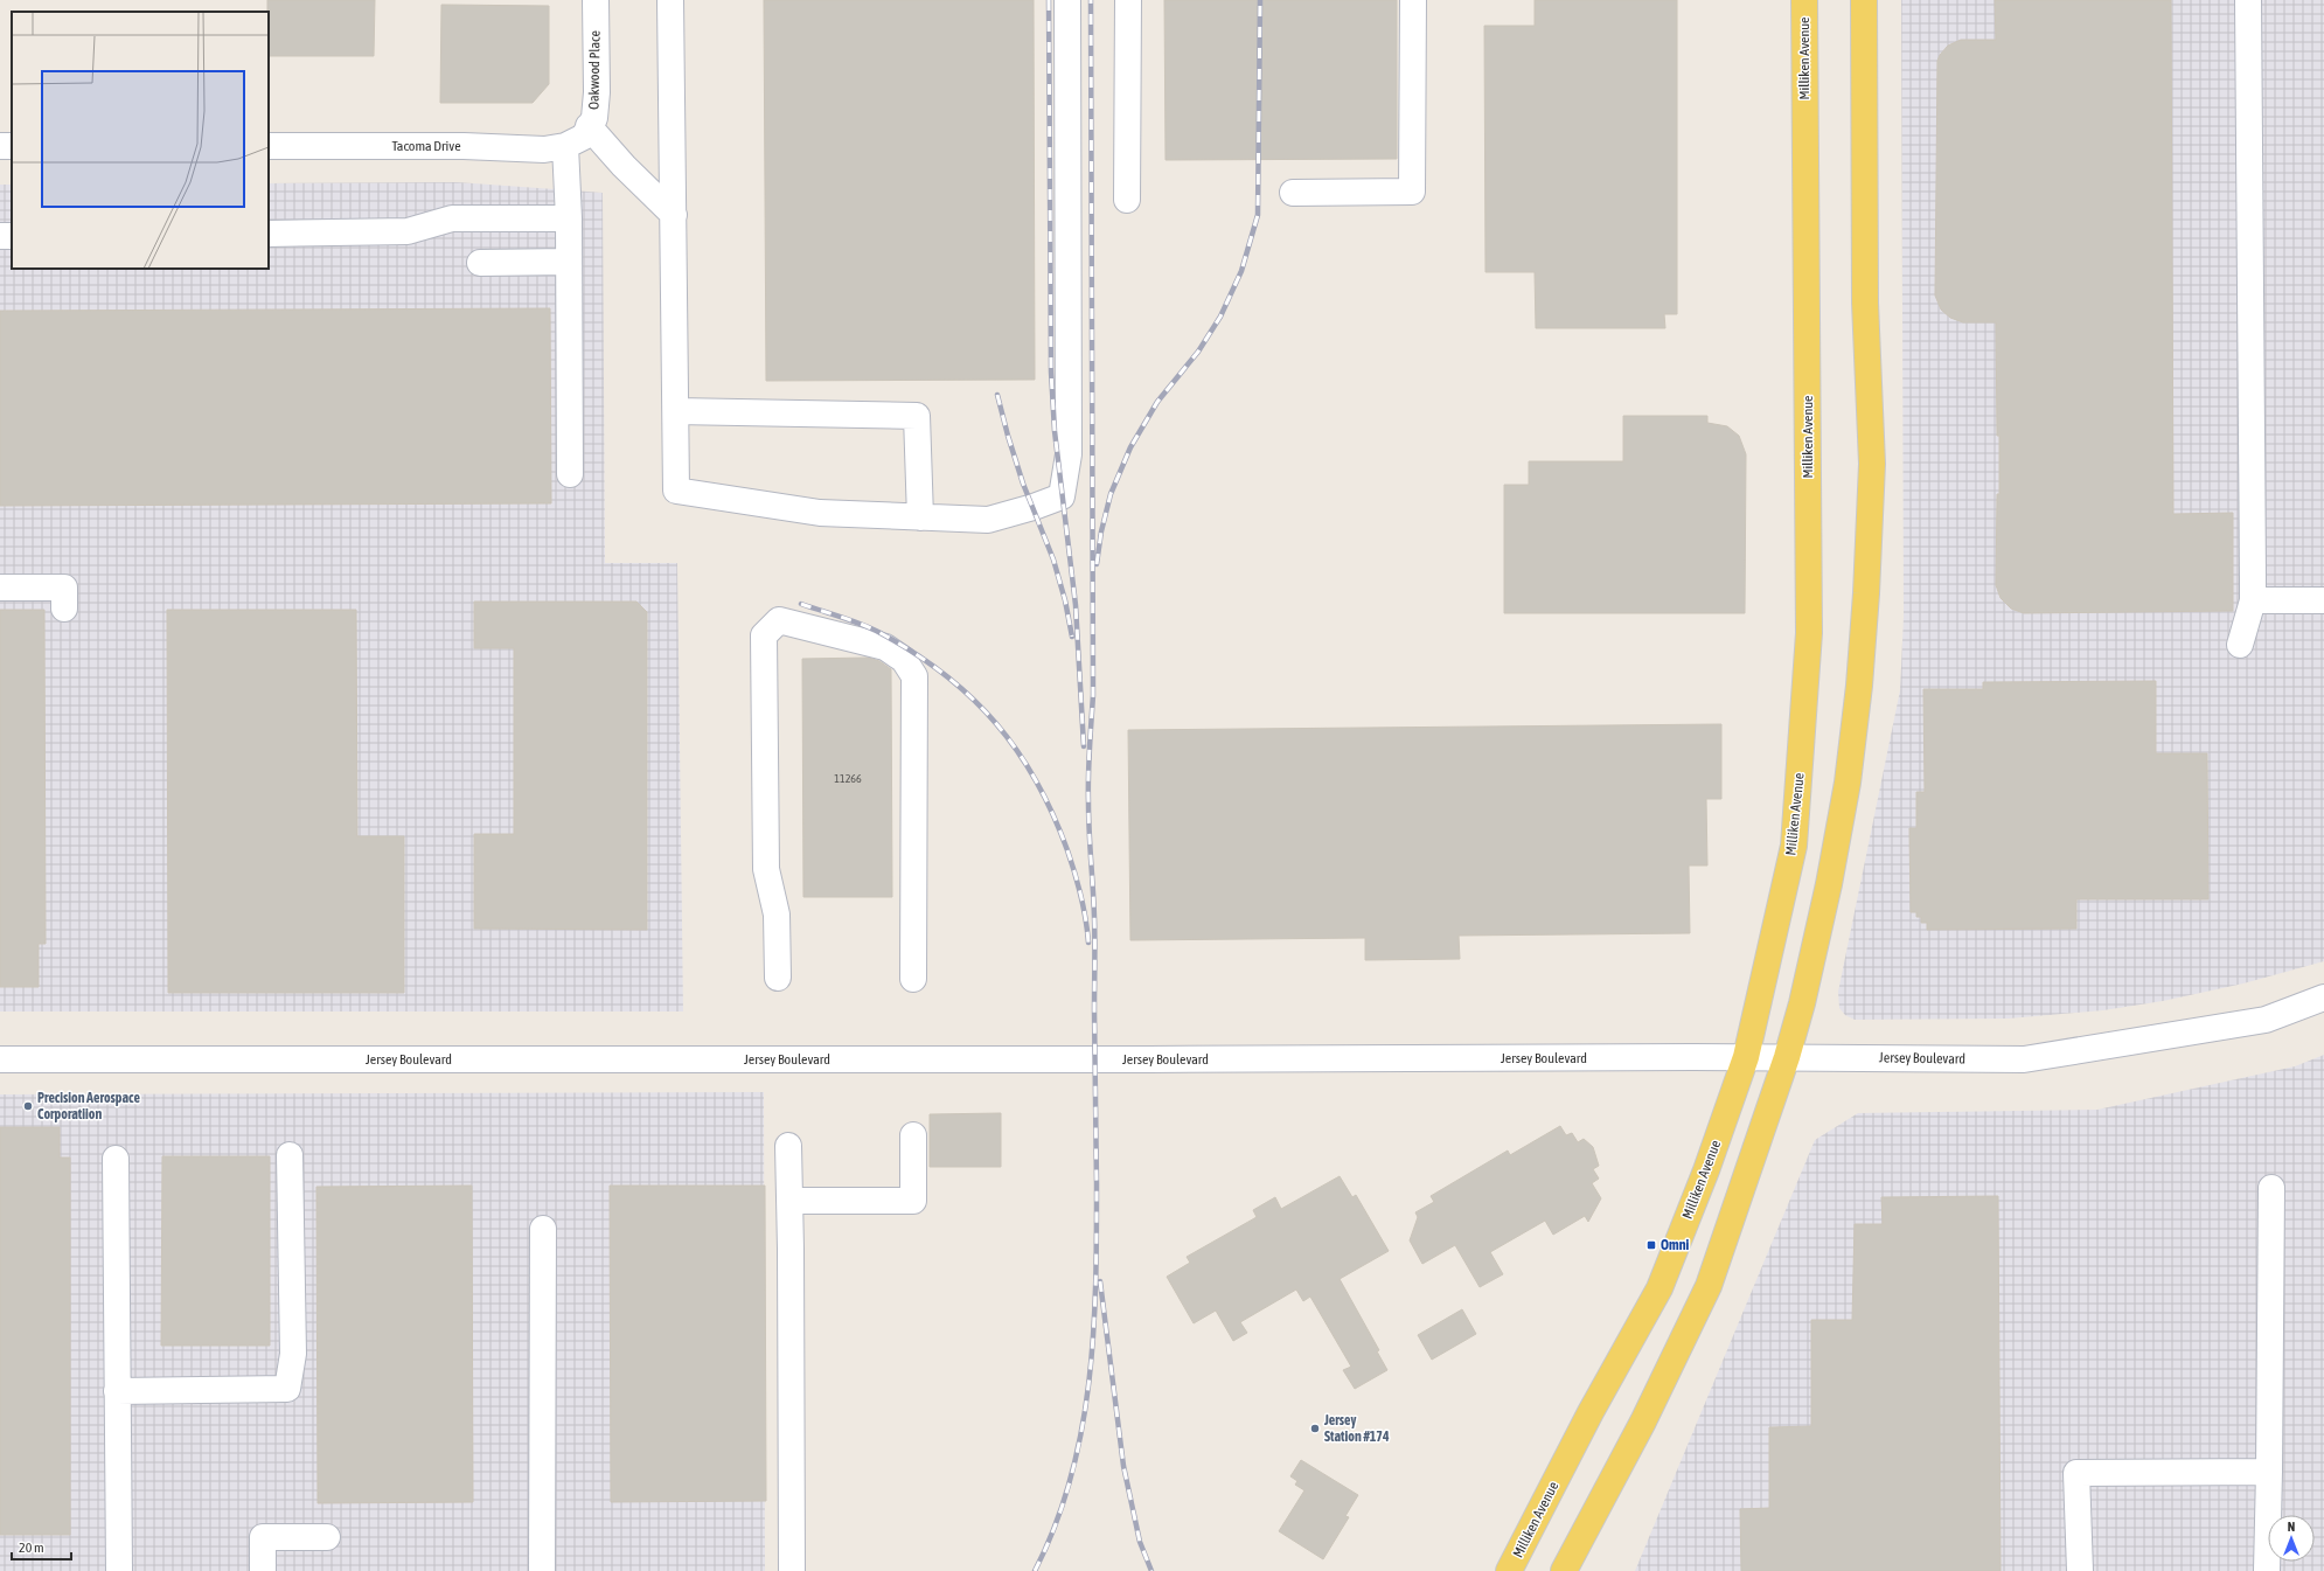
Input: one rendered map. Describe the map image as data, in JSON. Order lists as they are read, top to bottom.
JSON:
{
  "streets": {
    "main road": ["Milliken Avenue"],
    "street": ["Oakwood Place", "Tacoma Drive", "Jersey Boulevard"]
  },
  "crossings": [
    ["Milliken Avenue", "Jersey Boulevard"],
    ["Oakwood Place", "Tacoma Drive"]
  ],
  "places": {
    "other": ["Precision Aerospace Corporatiion", "Jersey Station #174"],
    "transit": ["Omni"]
  },
  "house_numbers": ["11266"],
  "scale_bar": "20 m",
  "north": "top"
}
